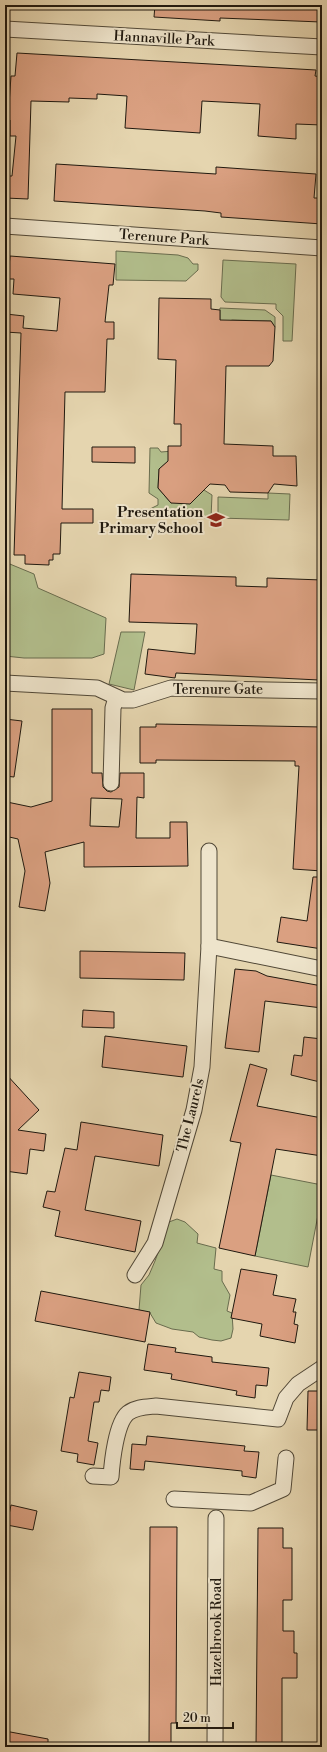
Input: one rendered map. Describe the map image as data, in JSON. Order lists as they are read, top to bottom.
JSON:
{
  "streets": {
    "street": [
      "Hannaville Park",
      "Terenure Park",
      "Terenure Gate",
      "The Laurels",
      "Hazelbrook Road"
    ]
  },
  "places": {
    "school or university": ["Presentation Primary School"]
  },
  "scale_bar": "20 m"
}
